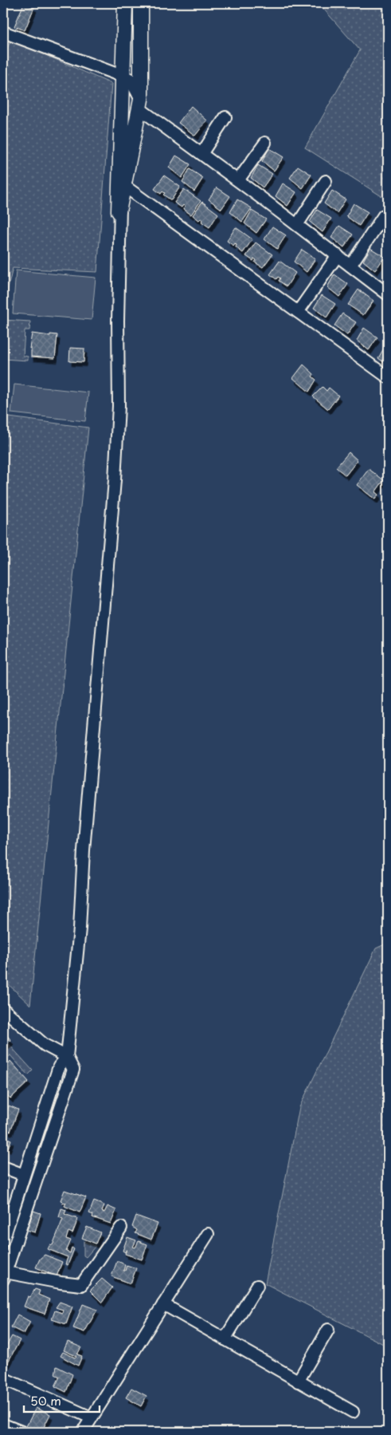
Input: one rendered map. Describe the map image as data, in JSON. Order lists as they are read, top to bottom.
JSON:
{
  "scale_bar": "50 m"
}
